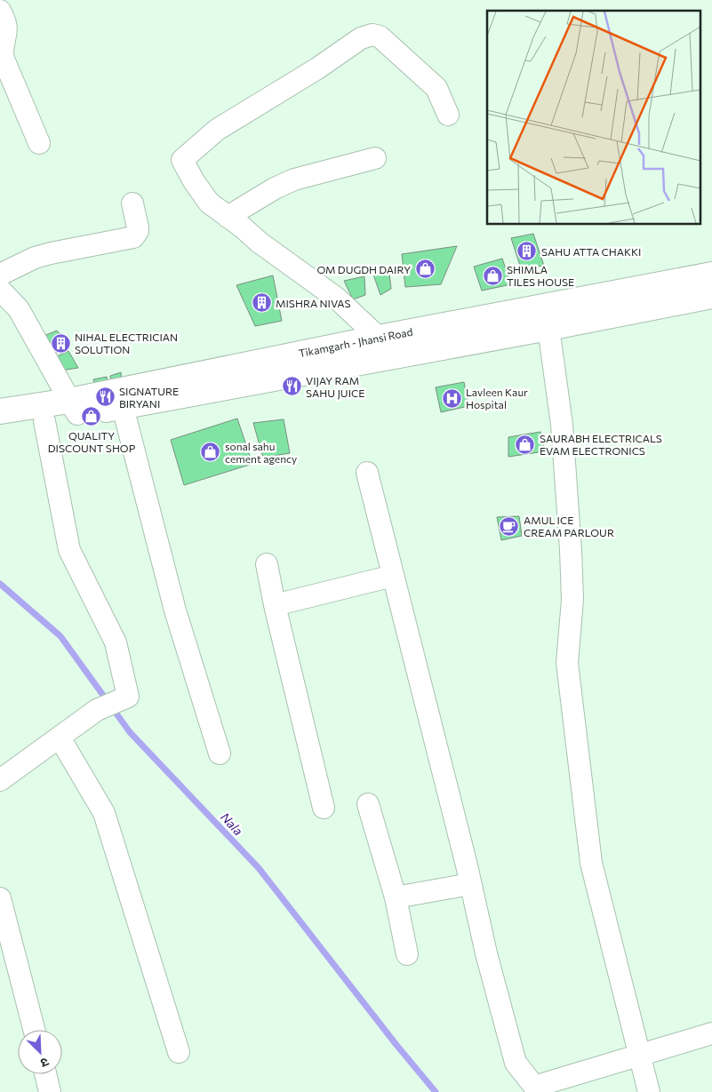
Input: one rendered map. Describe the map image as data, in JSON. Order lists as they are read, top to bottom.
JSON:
{
  "streets": {
    "street": ["Tikamgarh - Jhansi Road"]
  },
  "water": ["Nala"],
  "places": {
    "building": ["SAHU ATTA CHAKKI", "MISHRA NIVAS", "NIHAL ELECTRICIAN SOLUTION"],
    "shop": [
      "OM DUGDH DAIRY",
      "SHIMLA TILES HOUSE",
      "QUALITY DISCOUNT SHOP",
      "SAURABH ELECTRICALS EVAM ELECTRONICS",
      "sonal sahu cement agency"
    ],
    "restaurant": ["VIJAY RAM SAHU JUICE", "SIGNATURE BIRYANI"],
    "hospital": ["Lavleen Kaur Hospital"],
    "cafe": ["AMUL ICE CREAM PARLOUR"]
  },
  "north": "bottom right"
}
